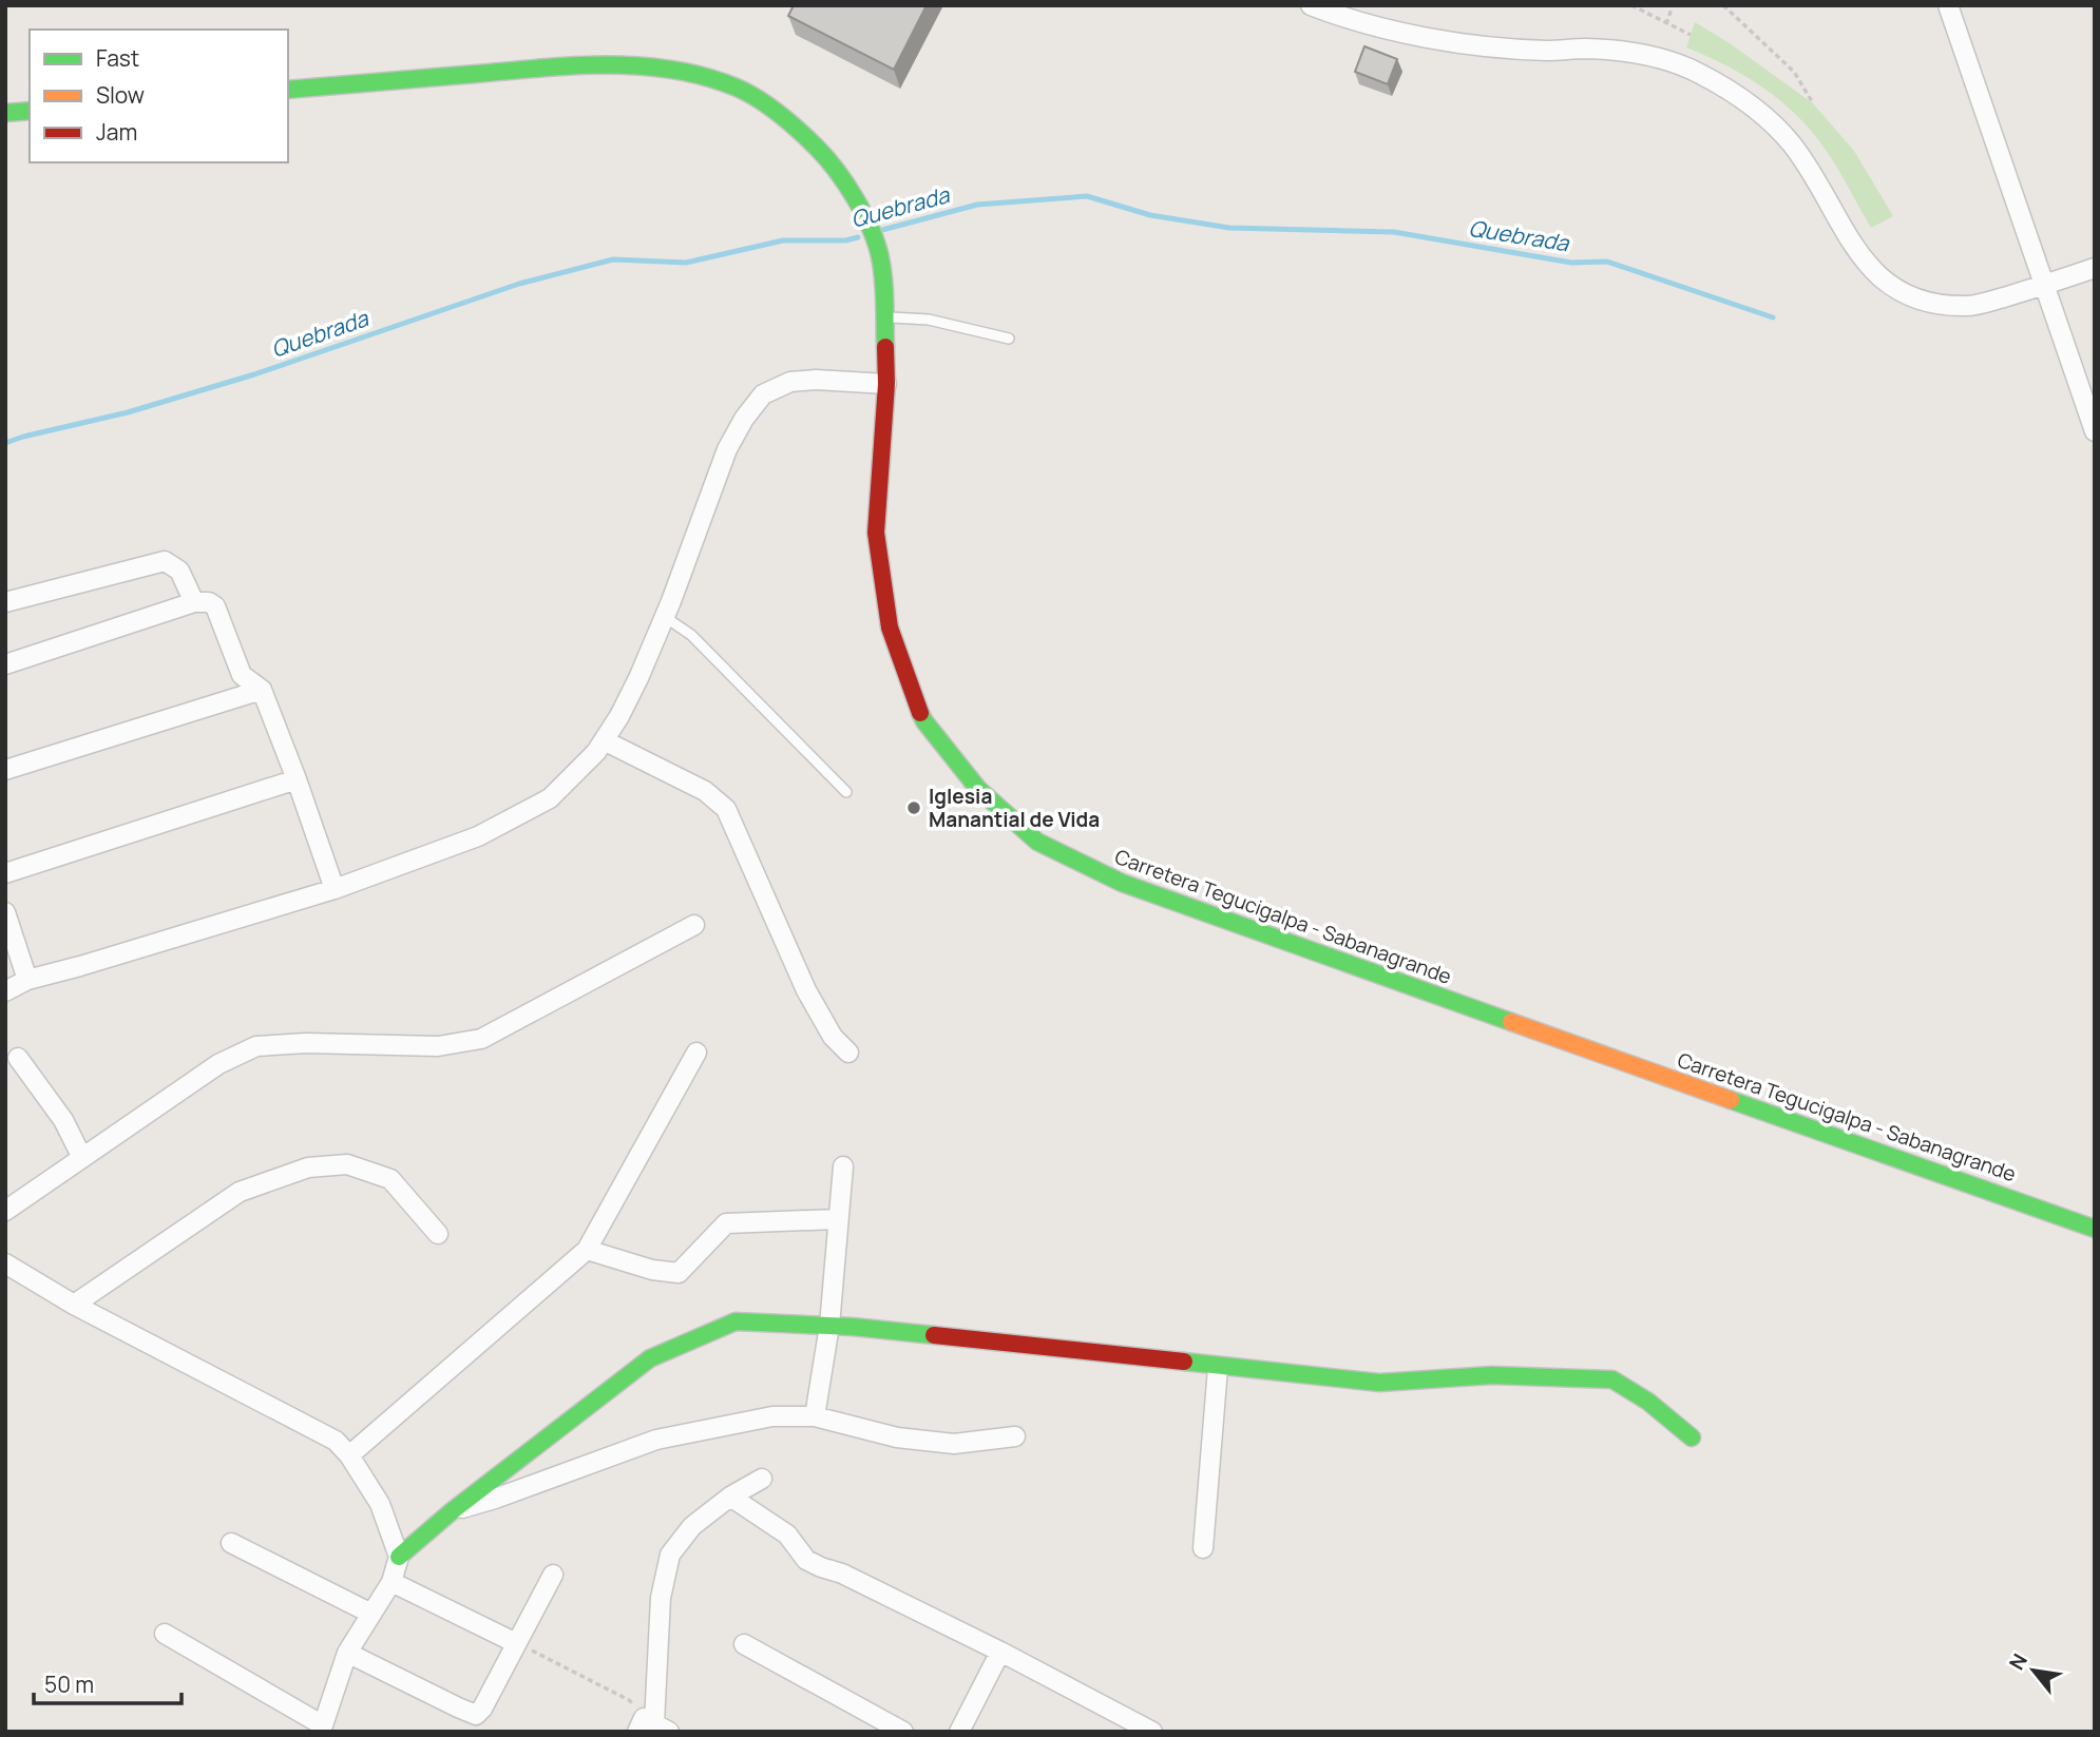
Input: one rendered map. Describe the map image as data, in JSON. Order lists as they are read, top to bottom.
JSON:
{
  "streets": {
    "main road": ["Carretera Tegucigalpa - Sabanagrande"]
  },
  "water": ["Quebrada"],
  "places": ["Iglesia Manantial de Vida"],
  "legend": ["Fast", "Slow", "Jam"],
  "scale_bar": "50 m",
  "north": "top left"
}
